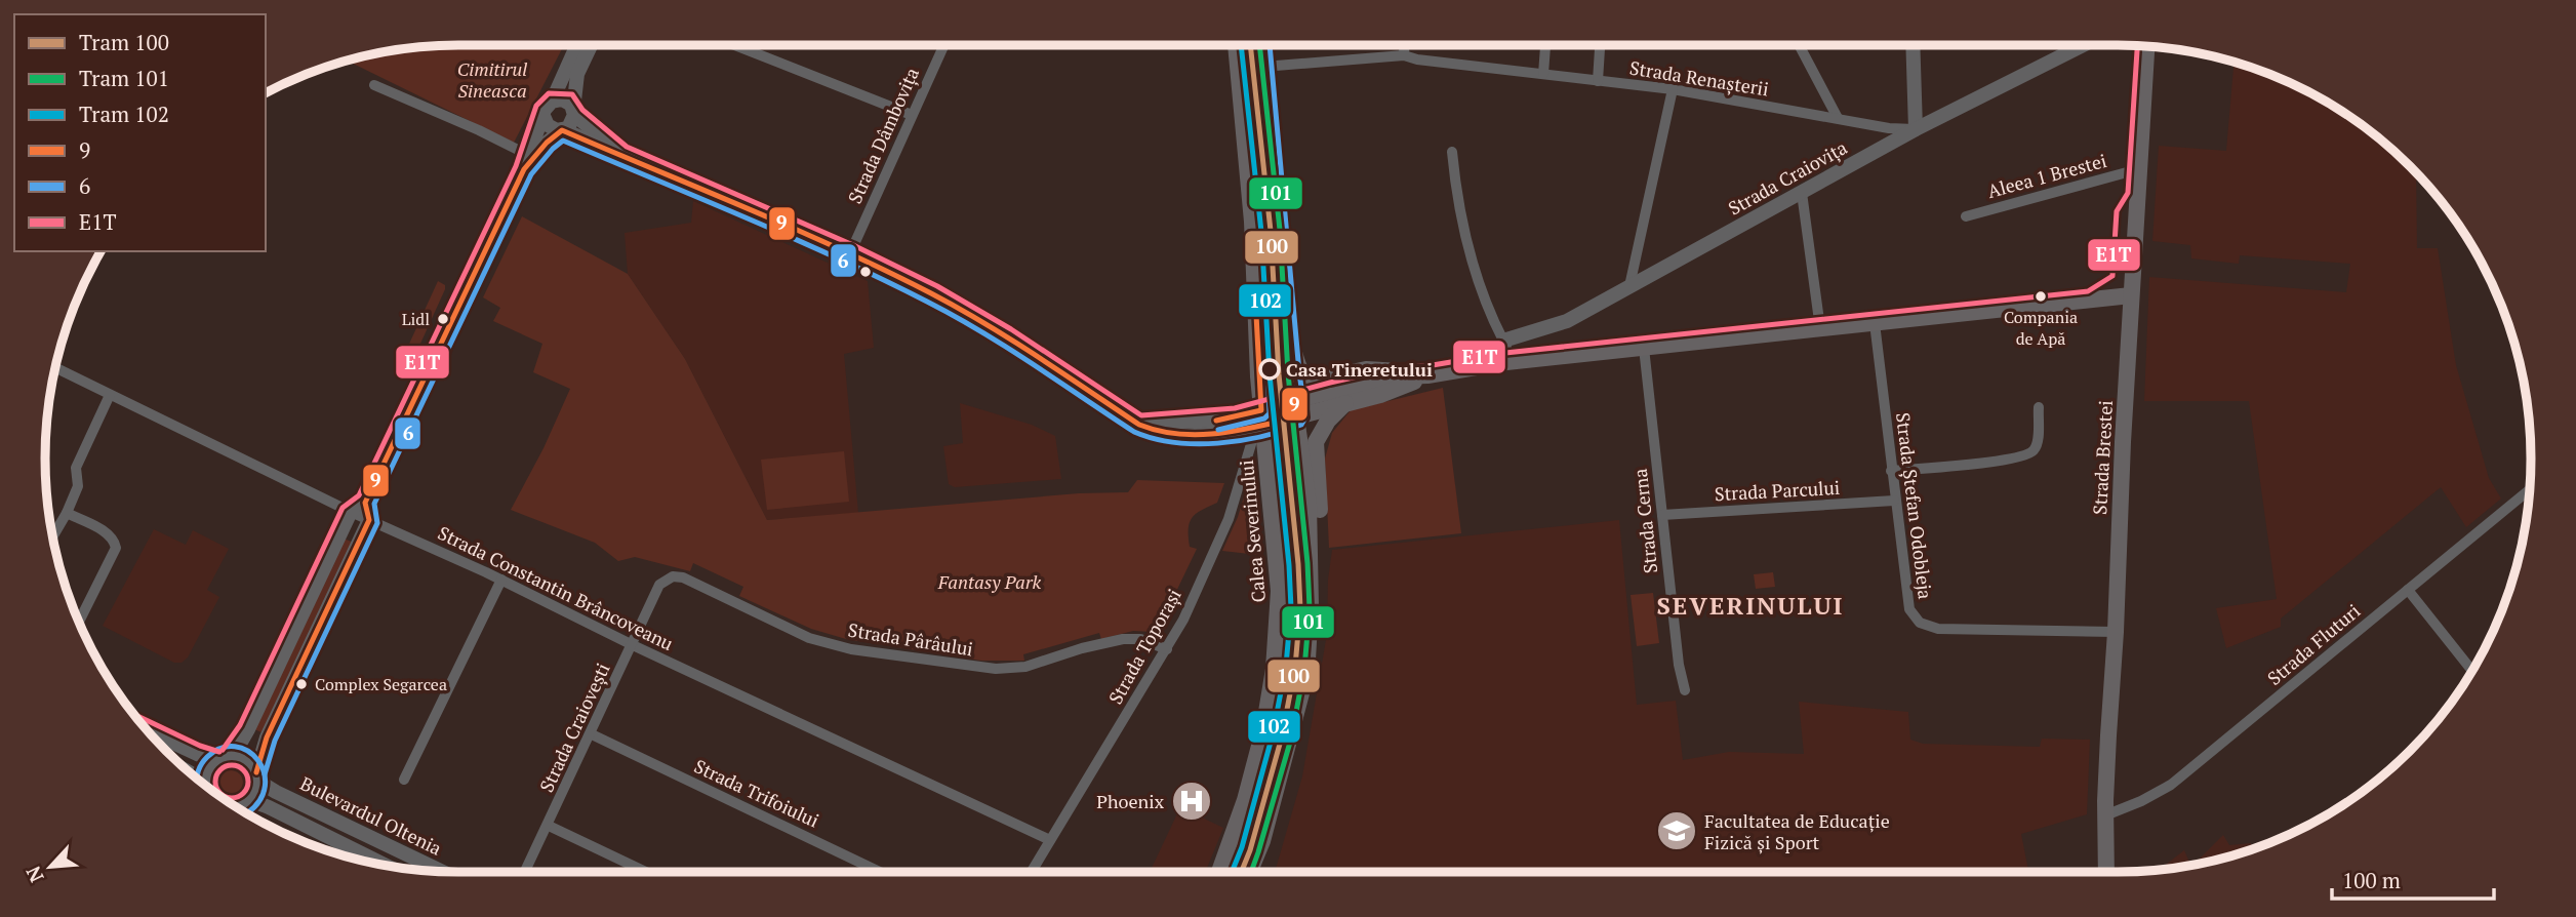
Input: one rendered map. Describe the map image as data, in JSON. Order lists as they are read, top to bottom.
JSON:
{
  "streets": {
    "main road": ["Strada Brestei", "Calea Severinului"],
    "street": [
      "Strada Renașterii",
      "Strada Dâmbovița",
      "Aleea 1 Brestei",
      "Strada Craiovița",
      "Strada Parcului",
      "Strada Ștefan Odobleja",
      "Strada Cerna",
      "Strada Constantin Brâncoveanu",
      "Strada Pârâului",
      "Strada Fluturi",
      "Strada Toporași",
      "Strada Craiovești",
      "Strada Trifoiului",
      "Bulevardul Oltenia"
    ]
  },
  "crossings": [
    ["Strada Renașterii", "Strada Craiovița"],
    ["Aleea 1 Brestei", "Strada Brestei"],
    ["Strada Brestei", "Strada Ștefan Odobleja"],
    ["Strada Brestei", "Strada Fluturi"],
    ["Strada Parcului", "Strada Ștefan Odobleja"],
    ["Strada Parcului", "Strada Cerna"],
    ["Calea Severinului", "Strada Toporași"],
    ["Strada Constantin Brâncoveanu", "Strada Toporași"],
    ["Strada Constantin Brâncoveanu", "Strada Craiovești"],
    ["Strada Pârâului", "Strada Toporași"],
    ["Strada Pârâului", "Strada Craiovești"],
    ["Strada Craiovești", "Strada Trifoiului"]
  ],
  "districts": ["SEVERINULUI"],
  "parks": ["Cimitirul Sineasca", "Fantasy Park"],
  "places": {
    "other": [
      "Compania de Apă",
      "Lidl",
      "Casa Tineretului",
      "Complex Segarcea"
    ],
    "hospital": ["Phoenix"],
    "school or university": ["Facultatea de Educație Fizică și Sport"]
  },
  "lines": [
    "tram line 100",
    "tram line 101",
    "tram line 102",
    "transit line 9",
    "transit line 6",
    "transit line E1T"
  ],
  "legend": [
    "Tram 100",
    "Tram 101",
    "Tram 102",
    "9",
    "6",
    "E1T"
  ],
  "scale_bar": "100 m",
  "north": "bottom left"
}
